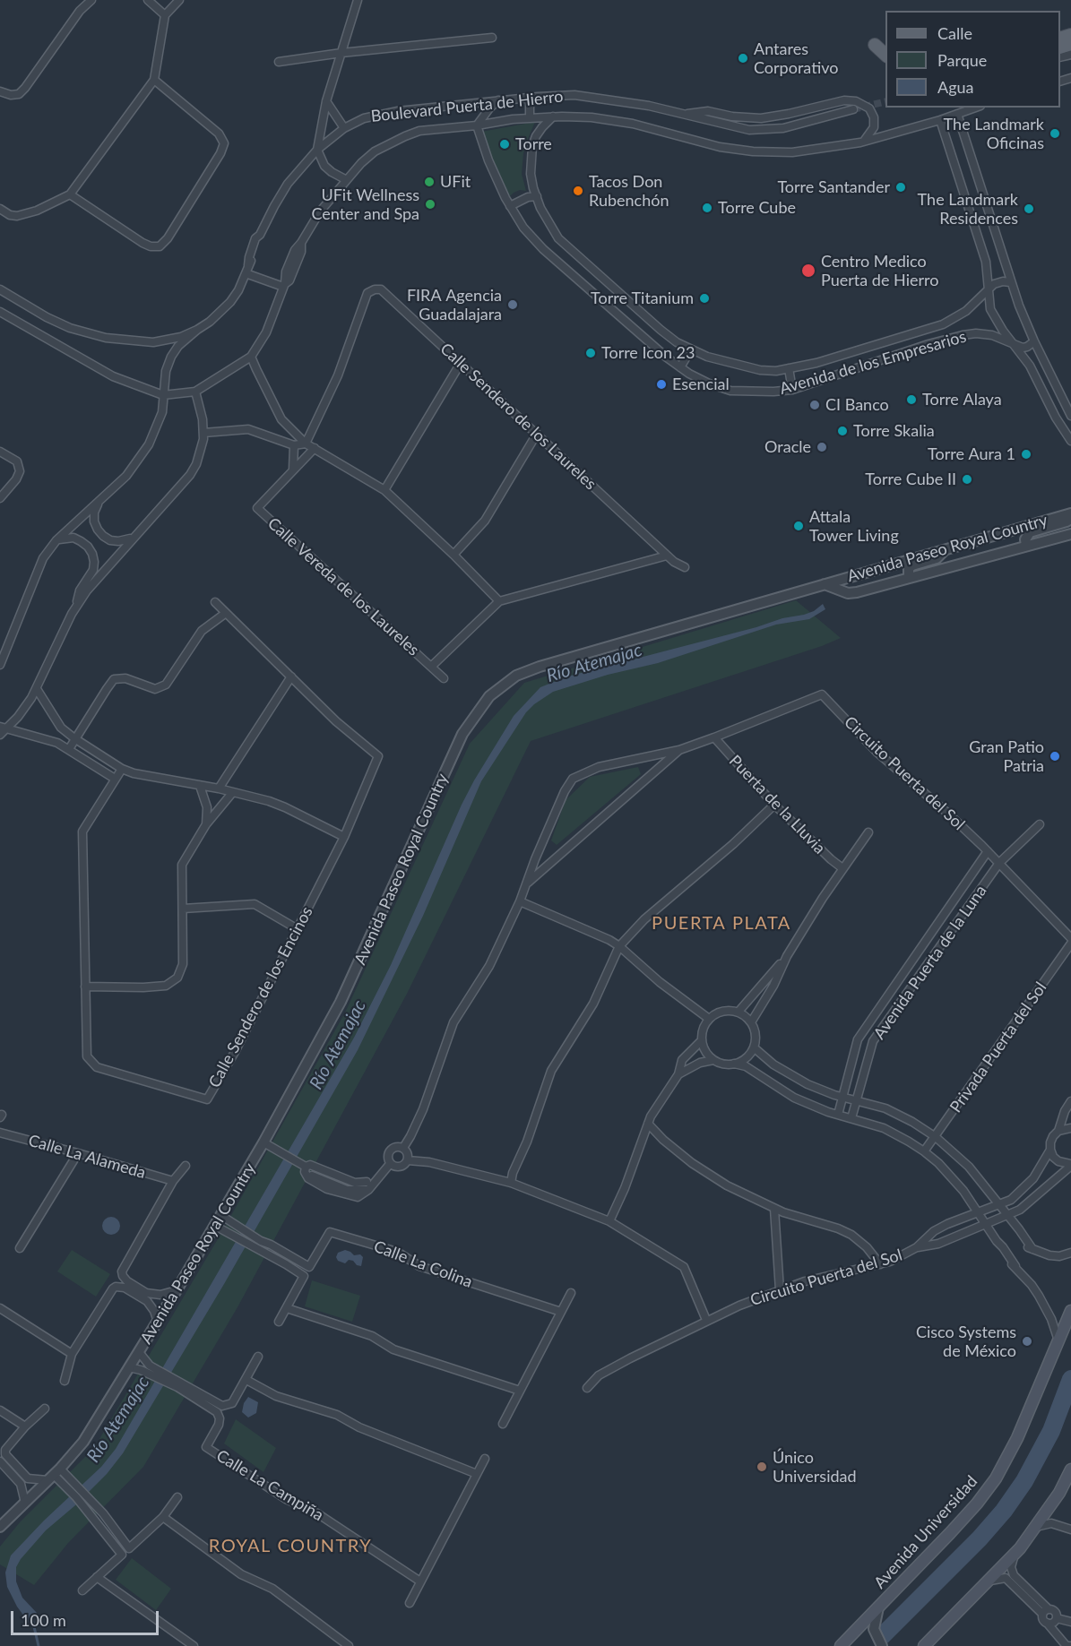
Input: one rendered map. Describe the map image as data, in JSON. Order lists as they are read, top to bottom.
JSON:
{
  "streets": {
    "main road": ["Avenida Universidad"],
    "street": [
      "Boulevard Puerta de Hierro",
      "Avenida de los Empresarios",
      "Calle Sendero de los Laureles",
      "Avenida Paseo Royal Country",
      "Calle Vereda de los Laureles",
      "Circuito Puerta del Sol",
      "Puerta de la Lluvia",
      "Avenida Puerta de la Luna",
      "Calle Sendero de los Encinos",
      "Privada Puerta del Sol",
      "Calle La Alameda",
      "Calle La Colina",
      "Calle La Campiña"
    ]
  },
  "crossings": [
    ["Boulevard Puerta de Hierro", "Avenida de los Empresarios"],
    ["Avenida Paseo Royal Country", "Calle La Colina"],
    ["Avenida Paseo Royal Country", "Calle La Campiña"],
    ["Circuito Puerta del Sol", "Puerta de la Lluvia"],
    ["Circuito Puerta del Sol", "Avenida Puerta de la Luna"]
  ],
  "districts": ["PUERTA PLATA", "ROYAL COUNTRY"],
  "water": ["Río Atemajac"],
  "places": [
    "Antares Corporativo",
    "The Landmark Oficinas",
    "Torre",
    "UFit",
    "Torre Santander",
    "Tacos Don Rubenchón",
    "UFit Wellness Center and Spa",
    "Torre Cube",
    "The Landmark Residences",
    "Centro Medico Puerta de Hierro",
    "Torre Titanium",
    "FIRA Agencia Guadalajara",
    "Torre Icon 23",
    "Esencial",
    "Torre Alaya",
    "CI Banco",
    "Torre Skalia",
    "Oracle",
    "Torre Aura 1",
    "Torre Cube II",
    "Attala Tower Living",
    "Gran Patio Patria",
    "Cisco Systems de México",
    "Único Universidad"
  ],
  "legend": ["Calle", "Parque", "Agua"],
  "scale_bar": "100 m"
}
